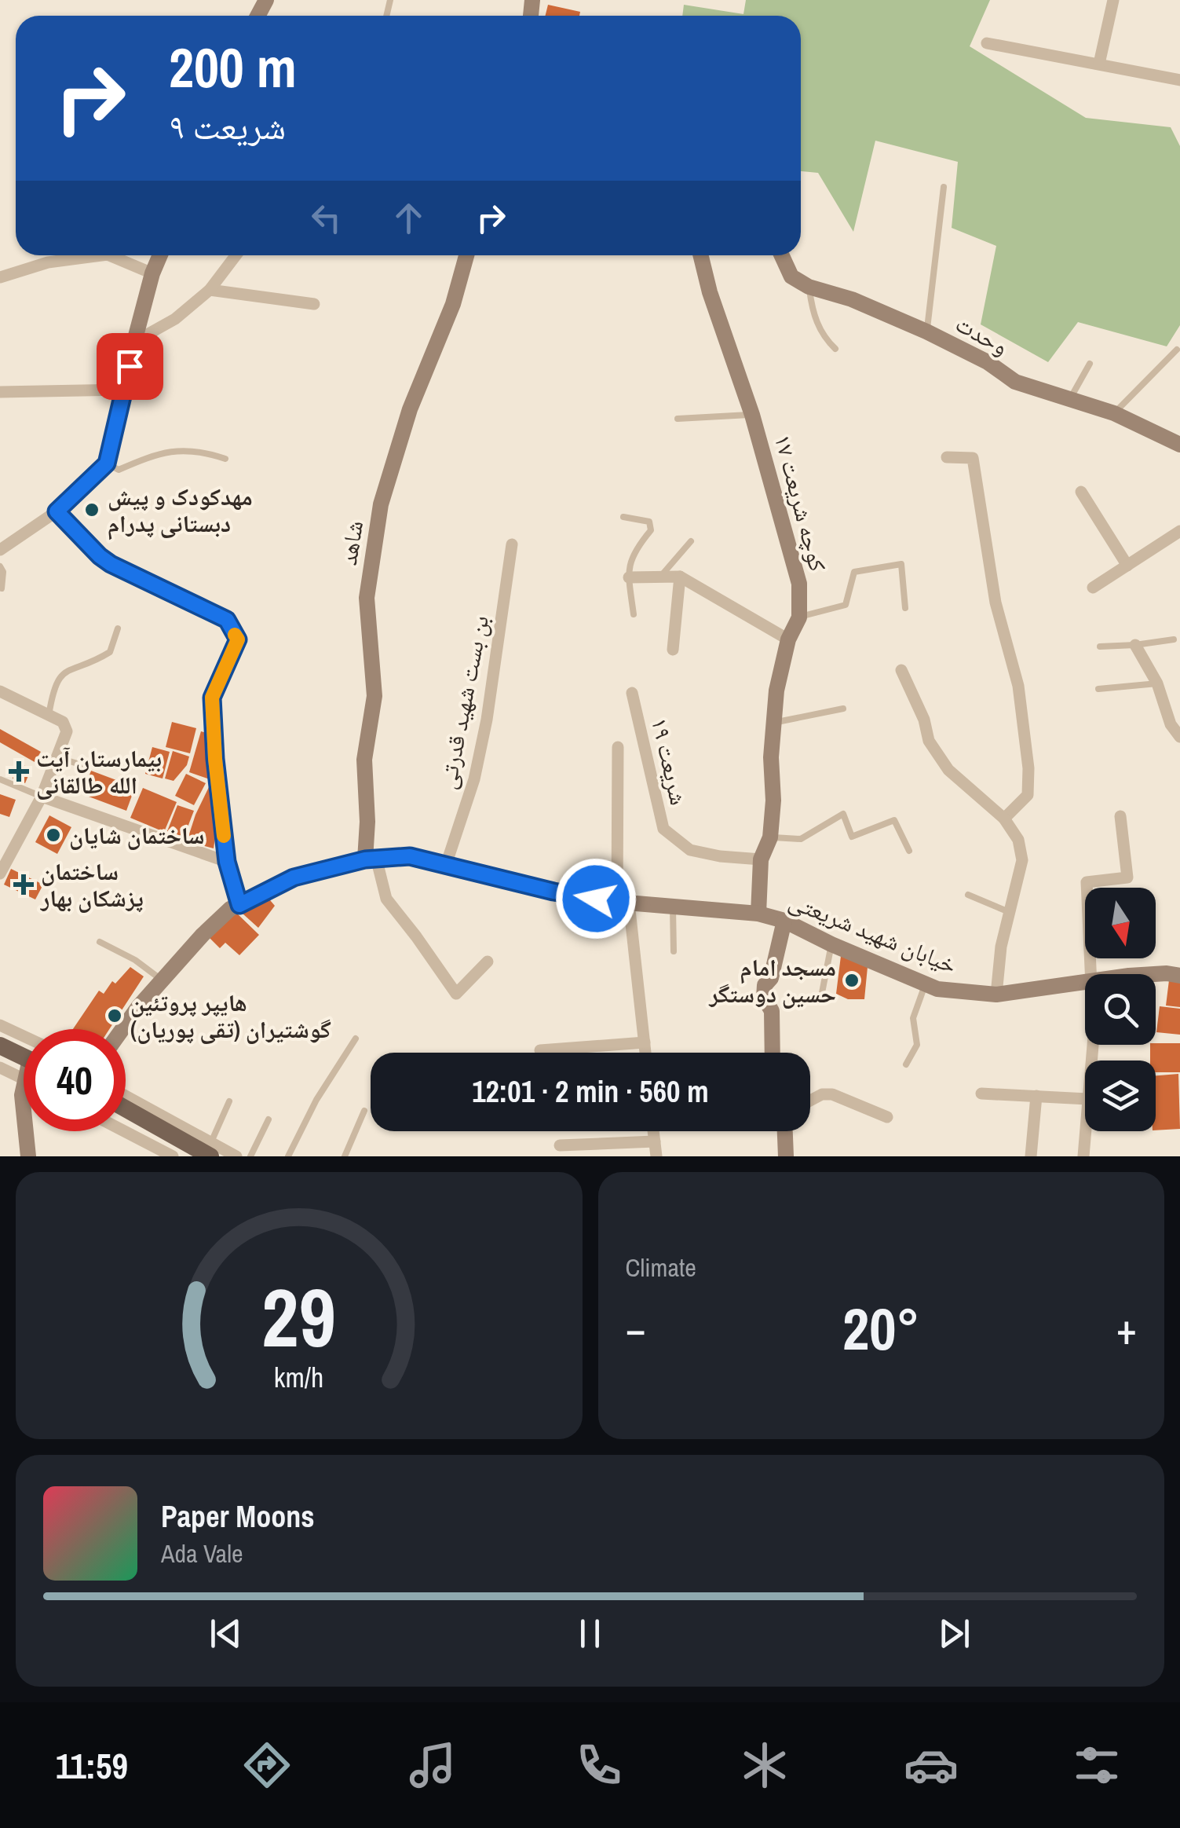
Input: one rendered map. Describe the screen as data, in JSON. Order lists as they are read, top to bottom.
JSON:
{
  "streets": {
    "street": [
      "وحدت",
      "کوچه شریعت ۱۷",
      "شاهد",
      "بن بست شهید قدرتی",
      "شریعت ۱۹",
      "خیابان شهید شریعتی"
    ]
  },
  "crossings": [
    ["کوچه شریعت ۱۷", "شریعت ۱۹"],
    ["کوچه شریعت ۱۷", "خیابان شهید شریعتی"],
    ["شاهد", "خیابان شهید شریعتی"],
    ["بن بست شهید قدرتی", "خیابان شهید شریعتی"]
  ],
  "places": {
    "other": [
      "مهدکودک و پیش دبستانی پدرام",
      "ساختمان شایان",
      "مسجد امام حسین دوستگر",
      "هایپر پروتئین گوشتیران (تقی پوریان)"
    ],
    "health": ["بیمارستان آیت الله طالقانی", "ساختمان پزشکان بهار"]
  },
  "north": "bottom",
  "page": {
    "turn": ["200 m", "شریعت ۹"],
    "limit": "40",
    "trip": "12:01 · 2 min · 560 m",
    "tile": "Climate",
    "heat": ["−", "20°", "+"],
    "song": ["Paper Moons", "Ada Vale"],
    "tabs": "11:59",
    "gauge": ["29", "km/h"]
  }
}
